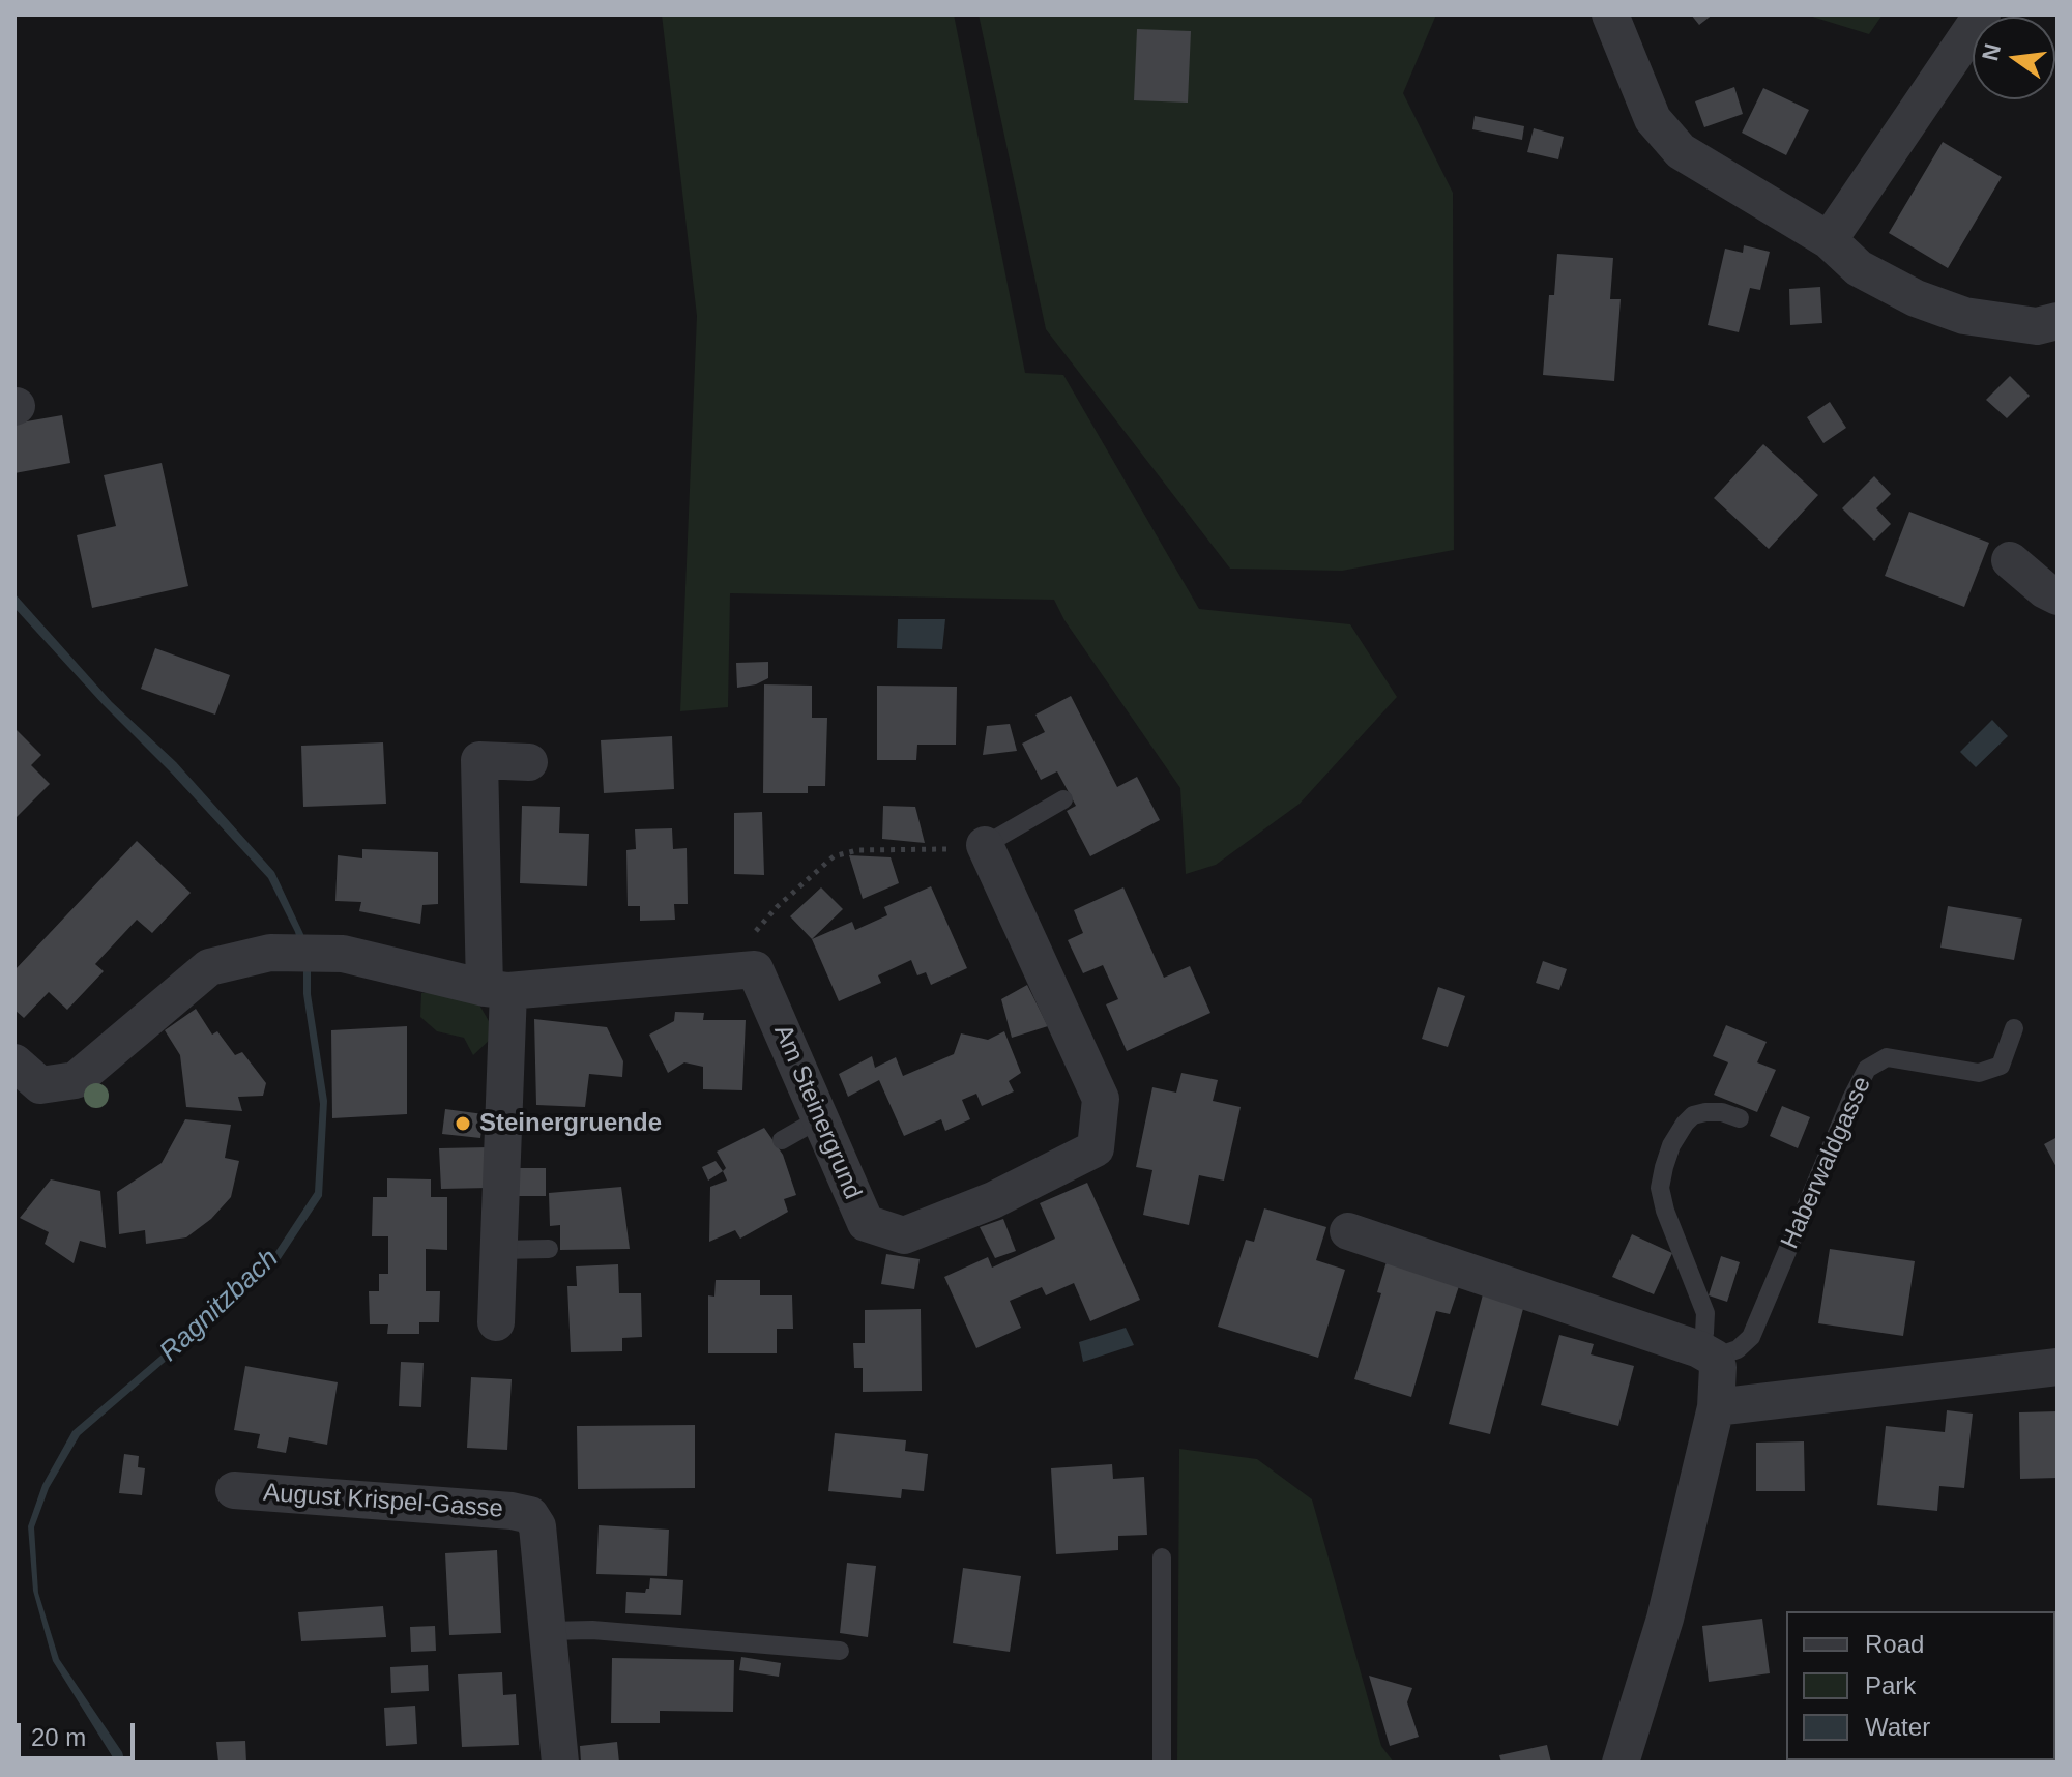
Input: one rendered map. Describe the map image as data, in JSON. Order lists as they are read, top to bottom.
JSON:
{
  "streets": {
    "street": ["Am Steinergrund", "August Krispel-Gasse"],
    "lane": ["Haberwaldgasse"]
  },
  "water": ["Ragnitzbach"],
  "places": ["Steinergruende"],
  "legend": ["Road", "Park", "Water"],
  "scale_bar": "20 m",
  "north": "left"
}
